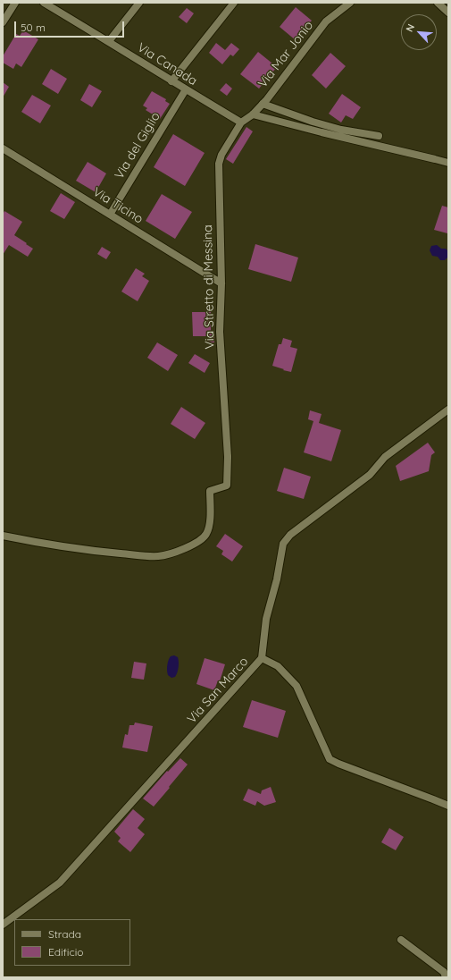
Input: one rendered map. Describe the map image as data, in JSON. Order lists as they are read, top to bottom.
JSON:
{
  "streets": {
    "street": [
      "Via Mar Jonio",
      "Via Canada",
      "Via del Giglio",
      "Via Ticino",
      "Via Stretto di Messina",
      "Via San Marco"
    ]
  },
  "crossings": [
    ["Via Mar Jonio", "Via Canada"],
    ["Via Mar Jonio", "Via Stretto di Messina"],
    ["Via Canada", "Via del Giglio"],
    ["Via Canada", "Via Stretto di Messina"],
    ["Via del Giglio", "Via Ticino"],
    ["Via Ticino", "Via Stretto di Messina"]
  ],
  "legend": ["Strada", "Edificio"],
  "scale_bar": "50 m",
  "north": "top left"
}
